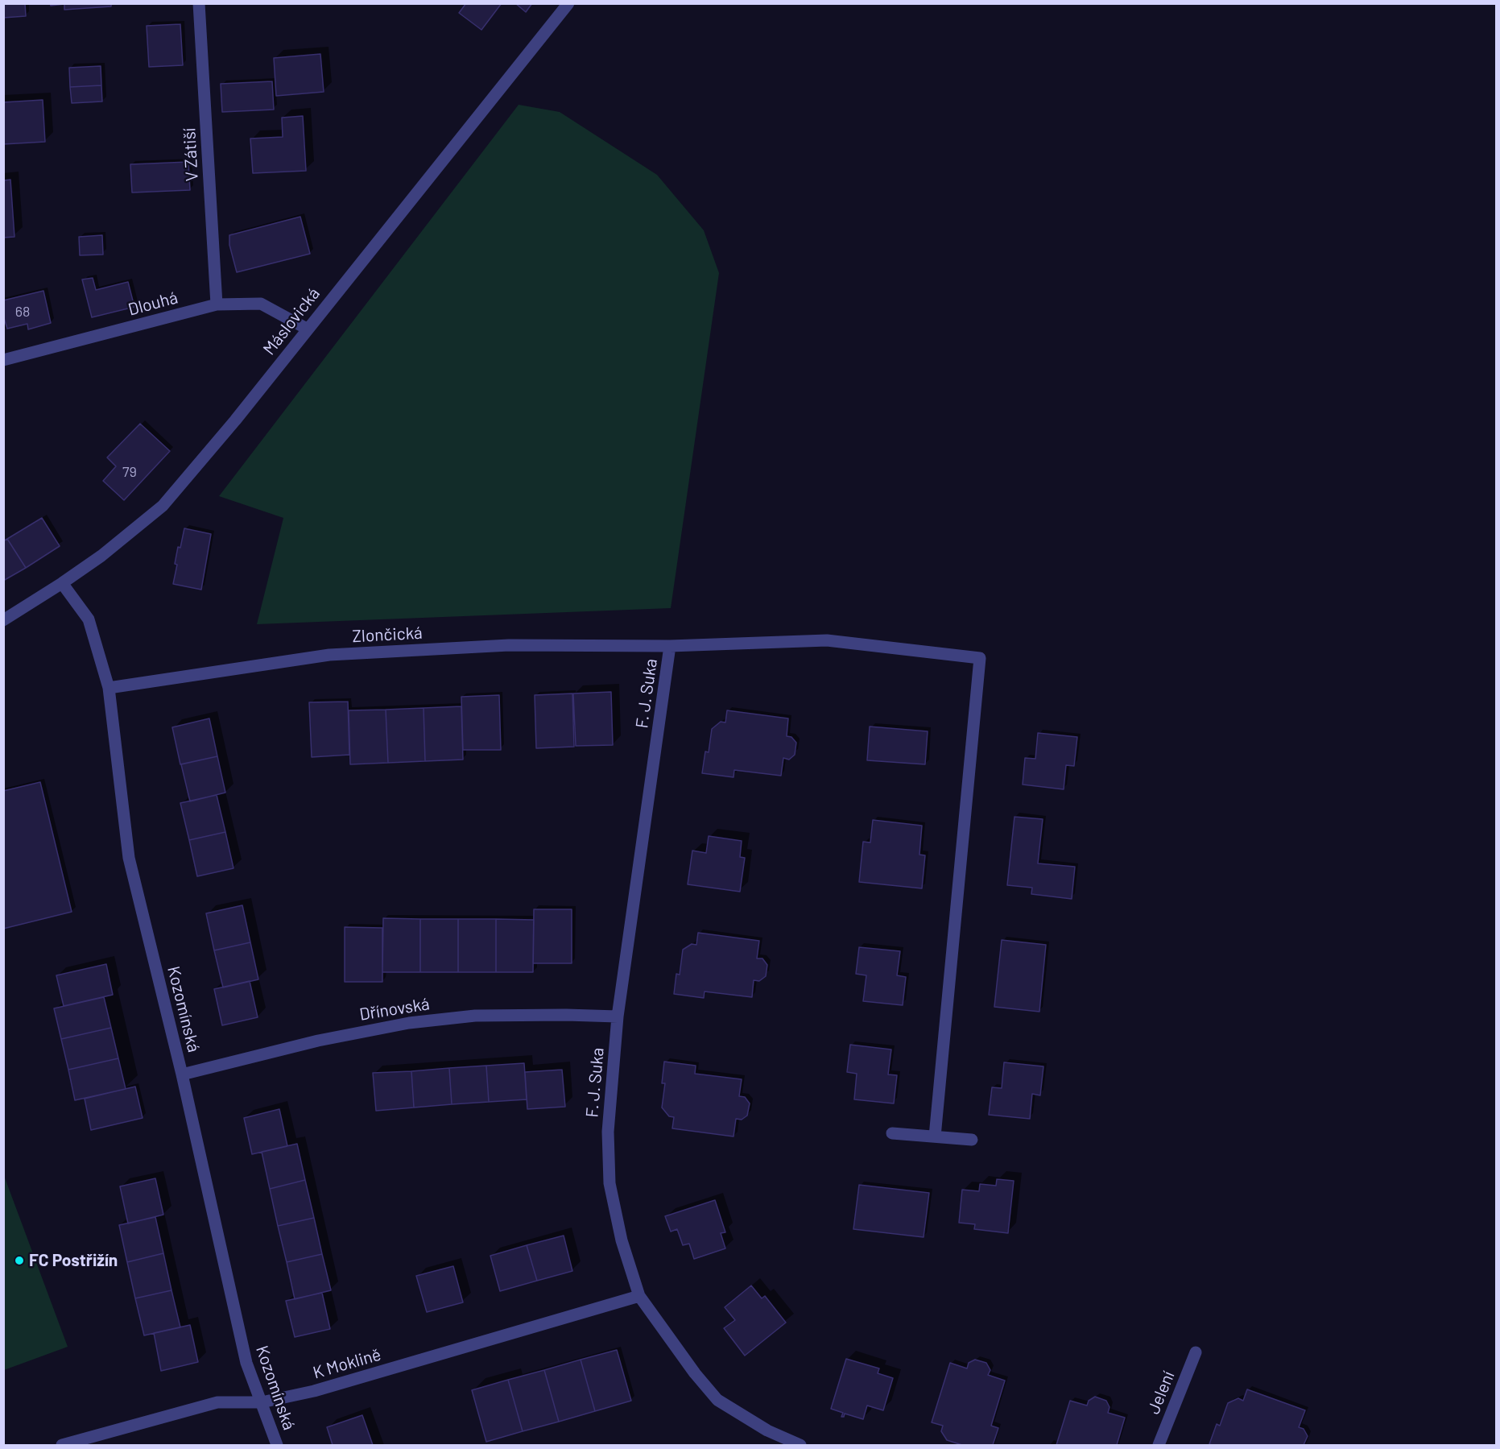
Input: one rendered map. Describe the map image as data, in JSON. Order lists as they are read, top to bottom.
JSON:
{
  "streets": {
    "street": [
      "V Zátiší",
      "Dlouhá",
      "Máslovická",
      "Zlončická",
      "F. J. Suka",
      "Kozomínská",
      "Dřínovská",
      "K Moklině",
      "Jelení"
    ]
  },
  "crossings": [
    ["V Zátiší", "Dlouhá"],
    ["Dlouhá", "Máslovická"],
    ["Máslovická", "Kozomínská"],
    ["Zlončická", "F. J. Suka"],
    ["Zlončická", "Kozomínská"],
    ["F. J. Suka", "Dřínovská"],
    ["F. J. Suka", "K Moklině"],
    ["Kozomínská", "Dřínovská"],
    ["Kozomínská", "K Moklině"]
  ],
  "places": ["FC Postřižín"],
  "house_numbers": ["68", "79"]
}
